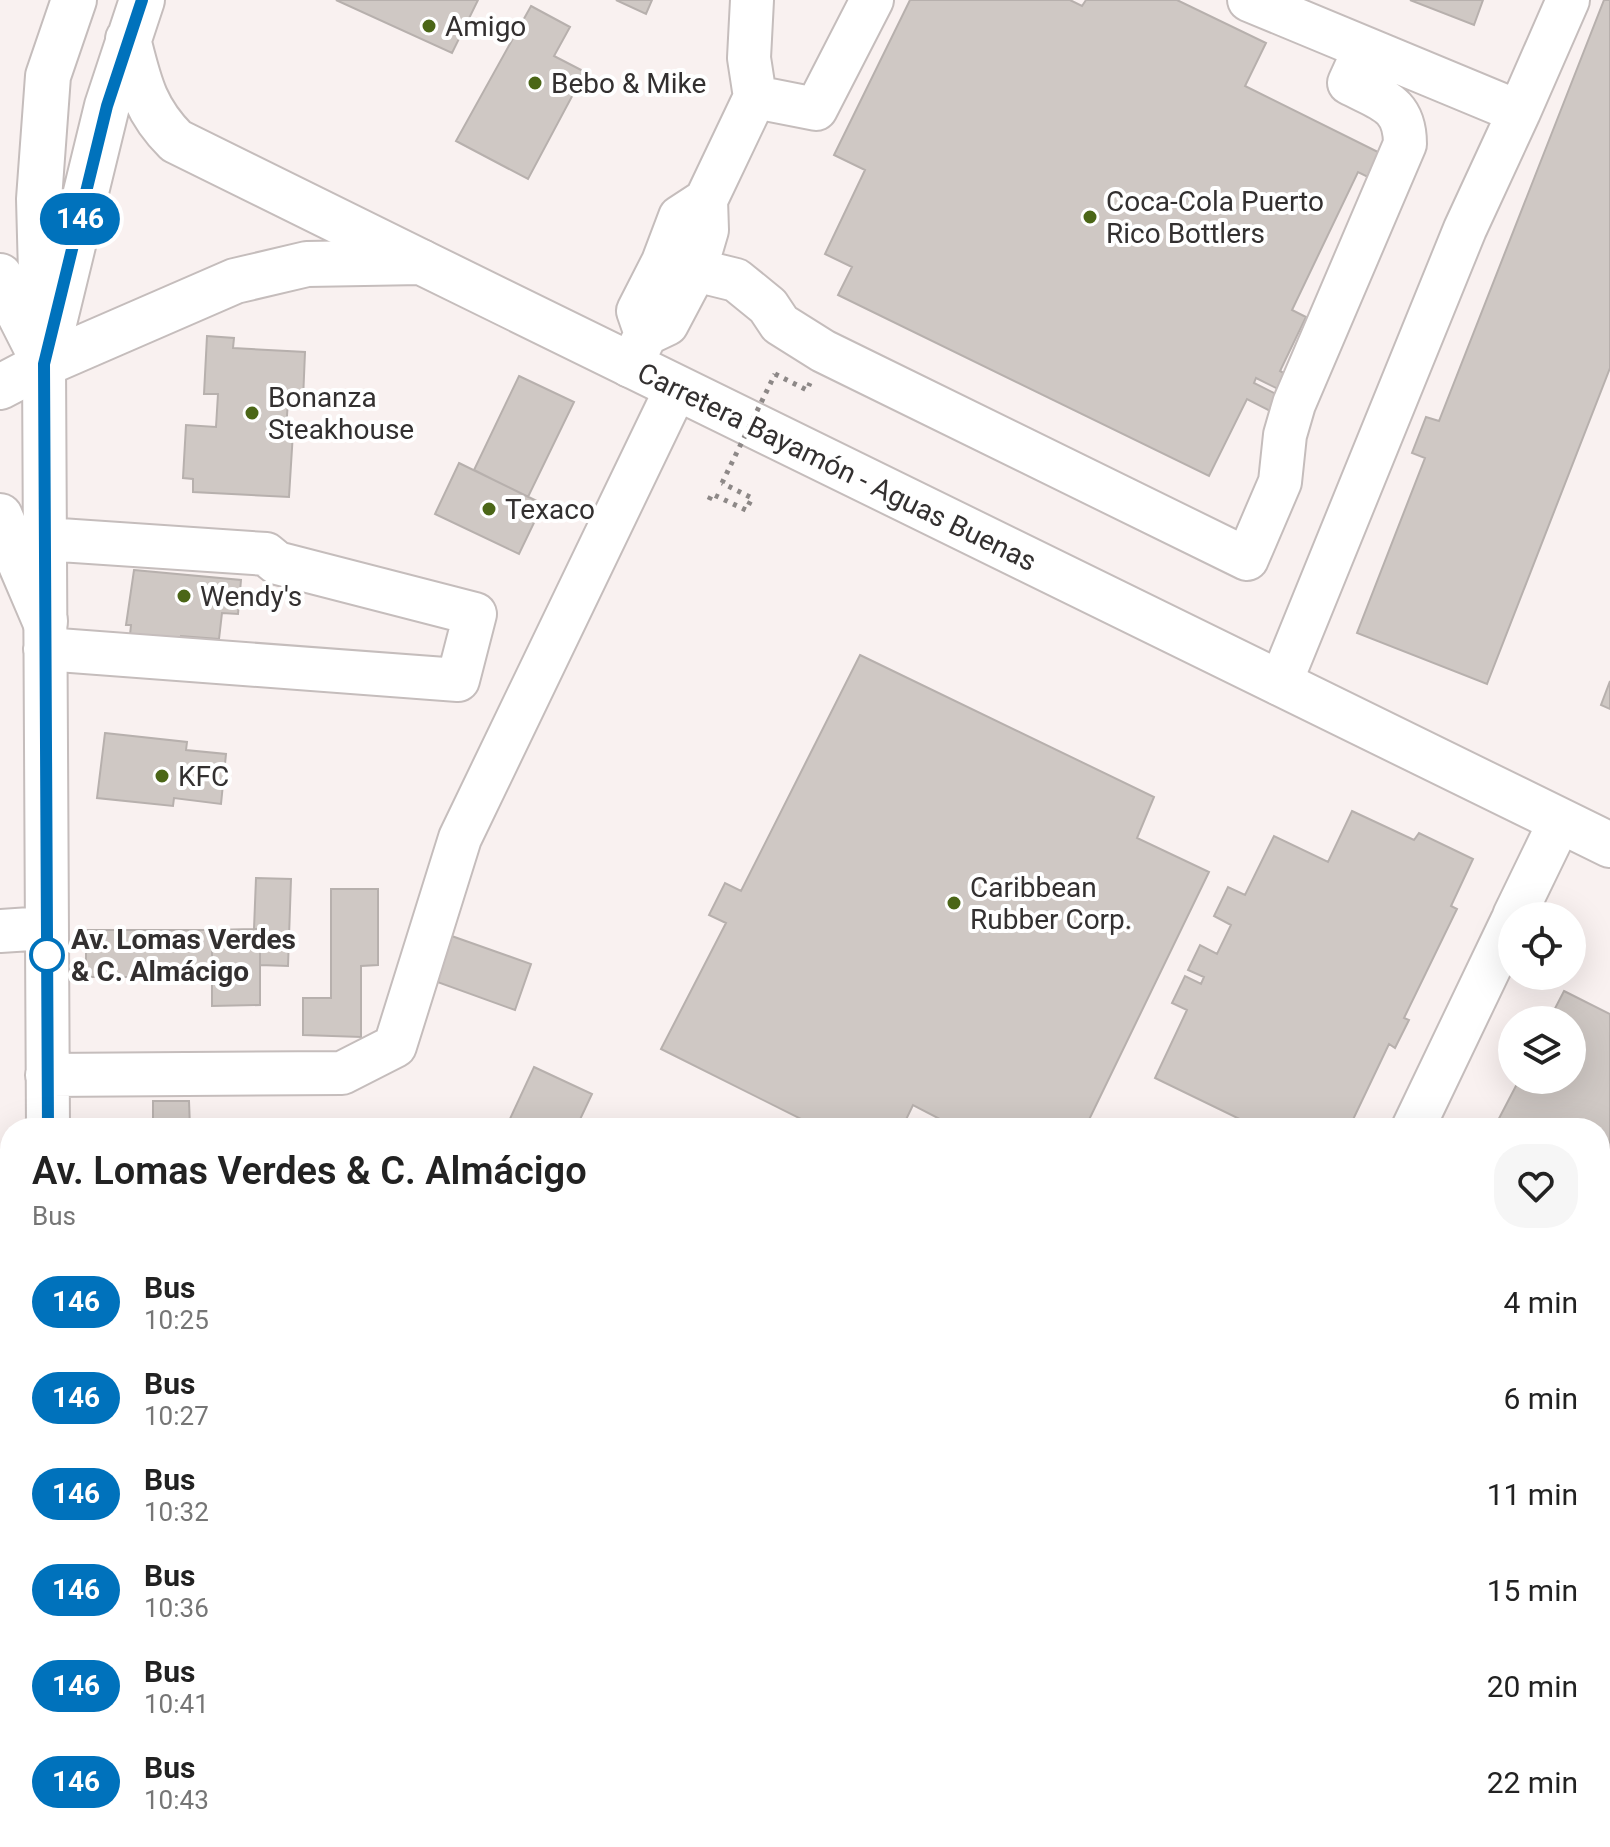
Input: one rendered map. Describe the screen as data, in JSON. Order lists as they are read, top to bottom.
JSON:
{
  "streets": {
    "main road": ["Carretera Bayamón - Aguas Buenas"]
  },
  "places": [
    "Amigo",
    "Bebo & Mike",
    "Coca-Cola Puerto Rico Bottlers",
    "Bonanza Steakhouse",
    "Texaco",
    "Wendy's",
    "KFC",
    "Caribbean Rubber Corp.",
    "Av. Lomas Verdes & C. Almácigo"
  ],
  "lines": ["bus line 146"],
  "page": {
    "on_map": "146",
    "heading": ["Av. Lomas Verdes & C. Almácigo", "Bus"],
    "list": [
      {
        "mark": "146",
        "name": "Bus",
        "note": "10:25",
        "value": "4 min"
      },
      {
        "mark": "146",
        "name": "Bus",
        "note": "10:27",
        "value": "6 min"
      },
      {
        "mark": "146",
        "name": "Bus",
        "note": "10:32",
        "value": "11 min"
      },
      {
        "mark": "146",
        "name": "Bus",
        "note": "10:36",
        "value": "15 min"
      },
      {
        "mark": "146",
        "name": "Bus",
        "note": "10:41",
        "value": "20 min"
      },
      {
        "mark": "146",
        "name": "Bus",
        "note": "10:43",
        "value": "22 min"
      }
    ]
  }
}
